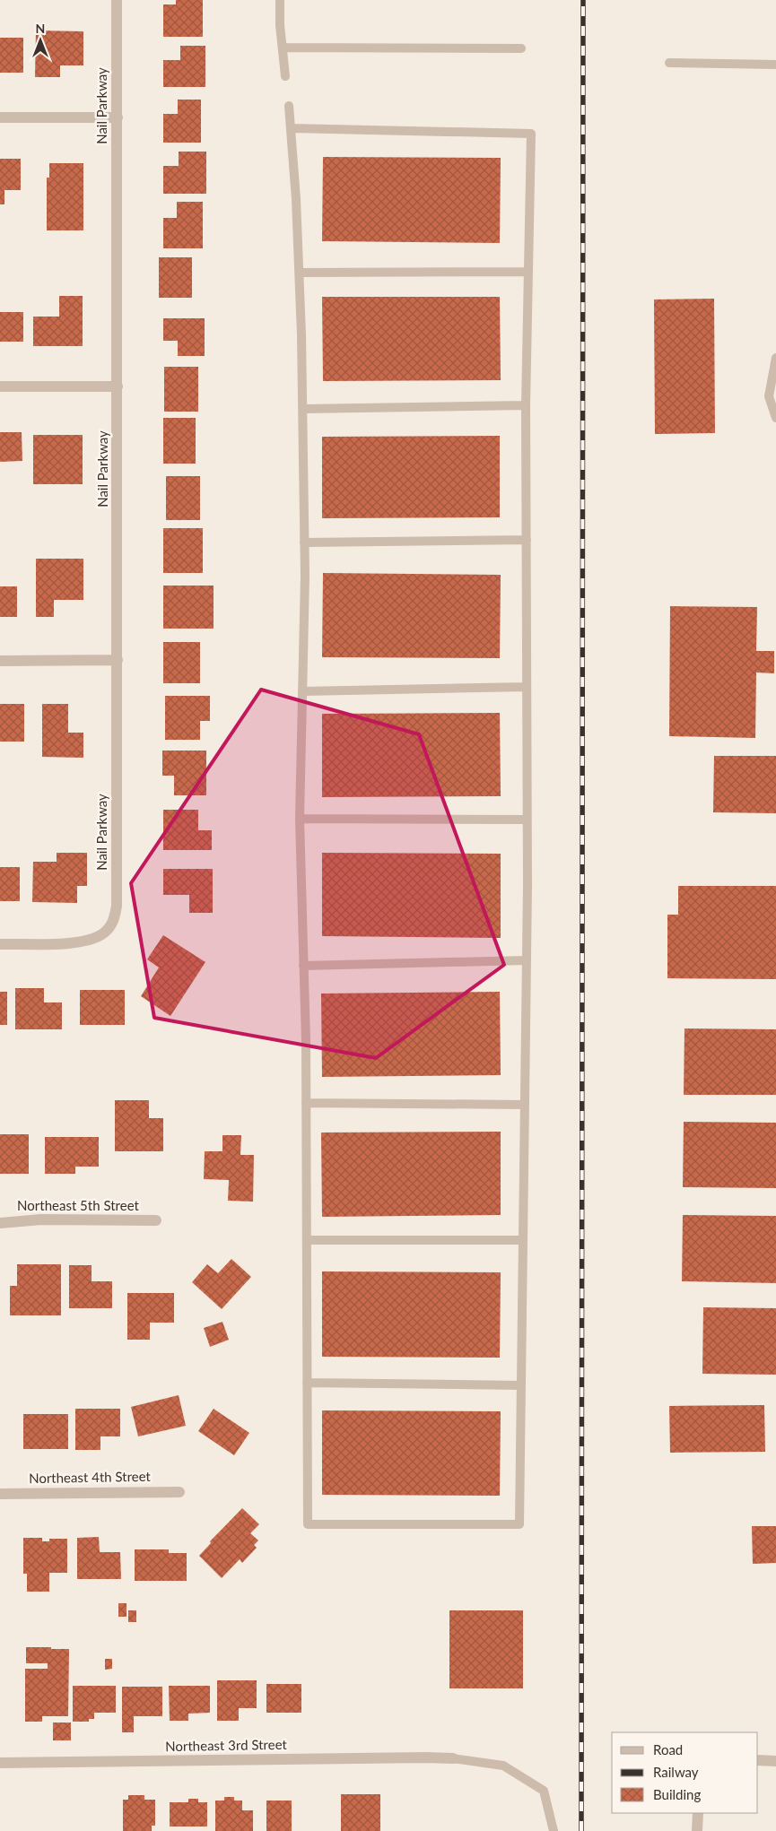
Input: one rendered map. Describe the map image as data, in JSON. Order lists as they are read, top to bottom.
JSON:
{
  "streets": {
    "street": [
      "Nail Parkway",
      "Northeast 5th Street",
      "Northeast 4th Street",
      "Northeast 3rd Street"
    ]
  },
  "legend": ["Road", "Railway", "Building"],
  "north": "top"
}
